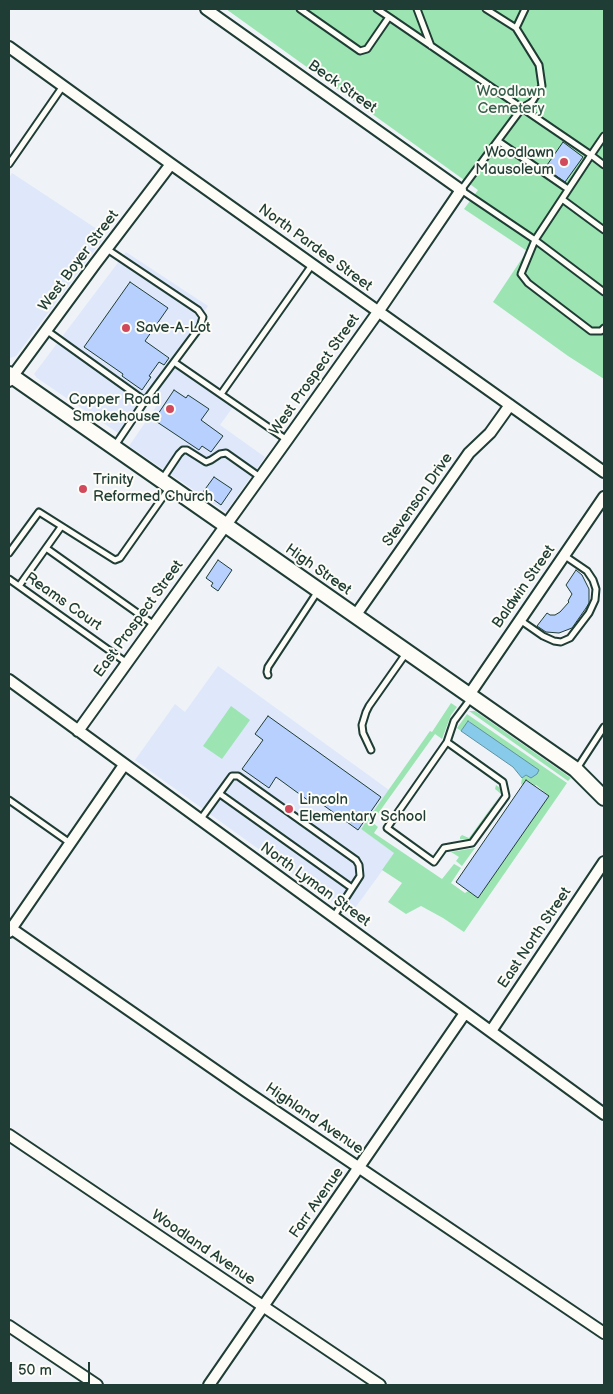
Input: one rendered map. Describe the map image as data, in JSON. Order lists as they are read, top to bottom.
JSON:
{
  "streets": {
    "main road": ["High Street"],
    "street": [
      "Beck Street",
      "North Pardee Street",
      "West Boyer Street",
      "West Prospect Street",
      "Stevenson Drive",
      "Baldwin Street",
      "East Prospect Street",
      "North Lyman Street",
      "East North Street",
      "Highland Avenue",
      "Farr Avenue",
      "Woodland Avenue"
    ],
    "lane": ["Reams Court"]
  },
  "crossings": [
    ["Beck Street", "West Prospect Street"],
    ["North Pardee Street", "West Boyer Street"],
    ["North Pardee Street", "West Prospect Street"],
    ["North Pardee Street", "Stevenson Drive"],
    ["West Boyer Street", "High Street"],
    ["West Prospect Street", "High Street"],
    ["West Prospect Street", "East Prospect Street"],
    ["Stevenson Drive", "High Street"],
    ["High Street", "Baldwin Street"],
    ["High Street", "East Prospect Street"],
    ["Reams Court", "East Prospect Street"],
    ["East Prospect Street", "North Lyman Street"],
    ["North Lyman Street", "East North Street"],
    ["North Lyman Street", "Farr Avenue"],
    ["Highland Avenue", "Farr Avenue"],
    ["Farr Avenue", "Woodland Avenue"]
  ],
  "parks": ["Woodlawn Cemetery"],
  "places": [
    "Woodlawn Mausoleum",
    "Save-A-Lot",
    "Copper Road Smokehouse",
    "Trinity Reformed Church",
    "Lincoln Elementary School"
  ],
  "scale_bar": "50 m"
}
